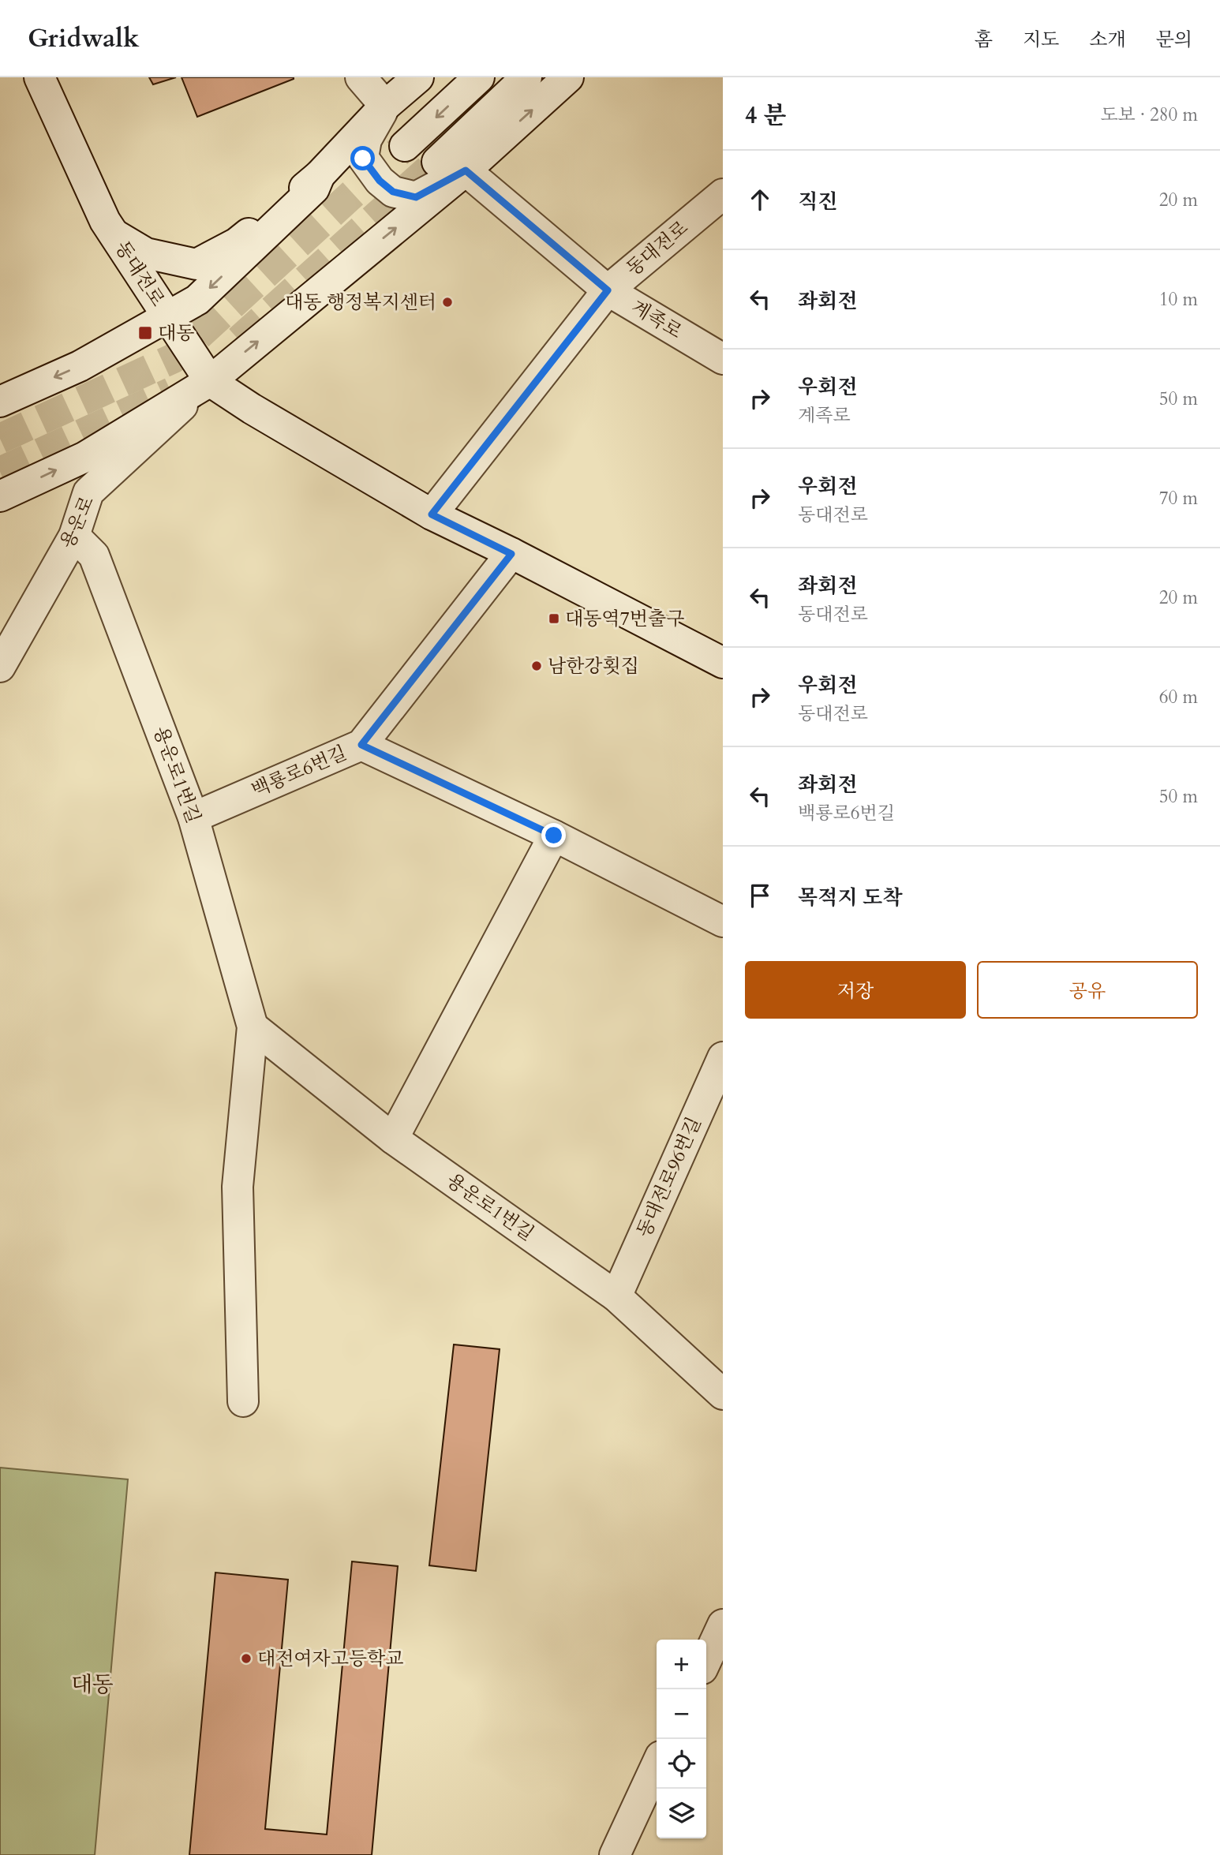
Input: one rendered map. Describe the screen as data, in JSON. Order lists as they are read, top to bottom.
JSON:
{
  "streets": {
    "street": [
      "동대전로",
      "계족로",
      "용운로",
      "백룡로6번길",
      "용운로1번길",
      "동대전로96번길"
    ]
  },
  "crossings": [
    ["동대전로", "계족로"],
    ["동대전로", "용운로"],
    ["용운로", "용운로1번길"],
    ["백룡로6번길", "용운로1번길"],
    ["용운로1번길", "동대전로96번길"]
  ],
  "districts": ["대동"],
  "places": {
    "other": ["대동 행정복지센터", "남한강횟집", "대전여자고등학교"],
    "transit": ["대동", "대동역7번출구"]
  },
  "page": {
    "header": "Gridwalk",
    "nav": [
      "홈",
      "지도",
      "소개",
      "문의"
    ],
    "heading": ["4 분", "도보 · 280 m"],
    "list": [
      ["직진", "20 m"],
      ["좌회전", "10 m"],
      ["우회전", "계족로", "50 m"],
      ["우회전", "동대전로", "70 m"],
      ["좌회전", "동대전로", "20 m"],
      ["우회전", "동대전로", "60 m"],
      ["좌회전", "백룡로6번길", "50 m"],
      "목적지 도착"
    ],
    "buttons": ["저장", "공유"],
    "map_buttons": ["+", "−"]
  }
}
